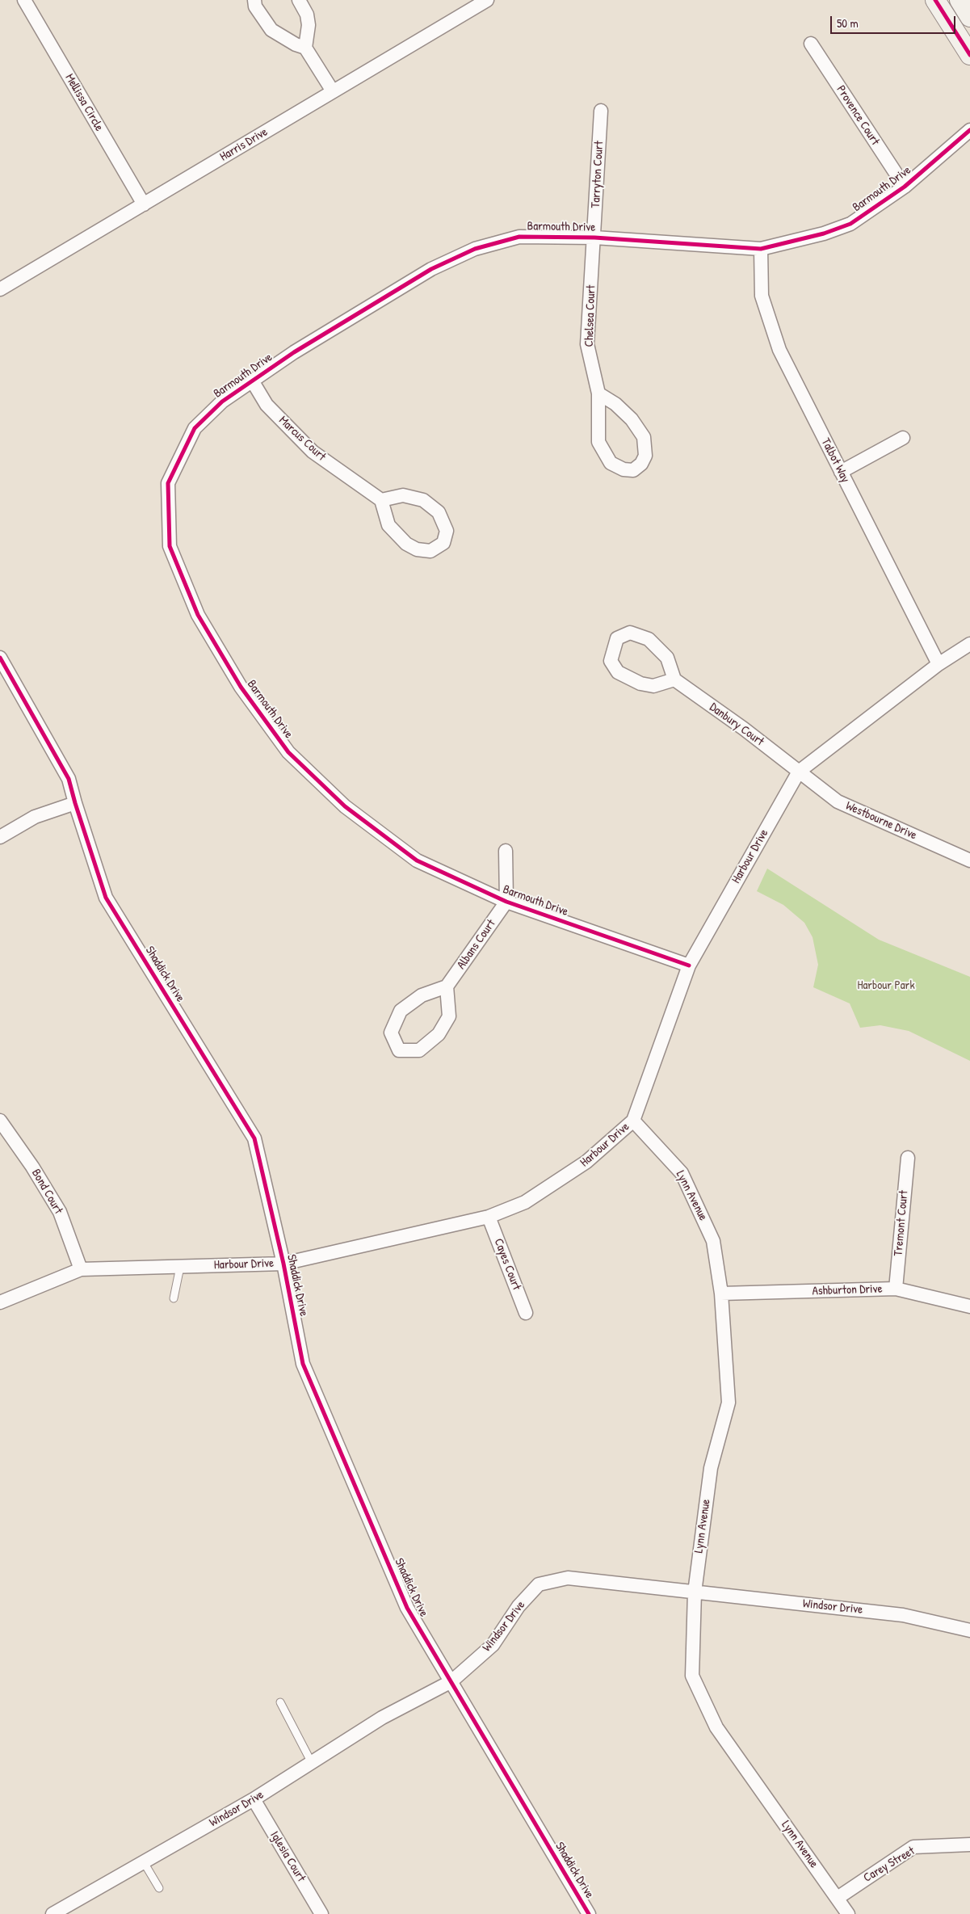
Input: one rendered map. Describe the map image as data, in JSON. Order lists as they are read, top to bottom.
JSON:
{
  "streets": {
    "street": [
      "Mellissa Circle",
      "Provence Court",
      "Harris Drive",
      "Tarryton Court",
      "Barmouth Drive",
      "Chelsea Court",
      "Marcus Court",
      "Talbot Way",
      "Danbury Court",
      "Westbourne Drive",
      "Harbour Drive",
      "Albans Court",
      "Shaddick Drive",
      "Bond Court",
      "Lynn Avenue",
      "Tremont Court",
      "Cayes Court",
      "Ashburton Drive",
      "Windsor Drive",
      "Iglesia Court",
      "Carey Street"
    ]
  },
  "crossings": [
    ["Mellissa Circle", "Harris Drive"],
    ["Provence Court", "Barmouth Drive"],
    ["Tarryton Court", "Barmouth Drive"],
    ["Tarryton Court", "Chelsea Court"],
    ["Barmouth Drive", "Chelsea Court"],
    ["Barmouth Drive", "Marcus Court"],
    ["Barmouth Drive", "Talbot Way"],
    ["Barmouth Drive", "Harbour Drive"],
    ["Barmouth Drive", "Albans Court"],
    ["Talbot Way", "Harbour Drive"],
    ["Danbury Court", "Westbourne Drive"],
    ["Danbury Court", "Harbour Drive"],
    ["Westbourne Drive", "Harbour Drive"],
    ["Harbour Drive", "Shaddick Drive"],
    ["Harbour Drive", "Bond Court"],
    ["Harbour Drive", "Lynn Avenue"],
    ["Harbour Drive", "Cayes Court"],
    ["Shaddick Drive", "Windsor Drive"],
    ["Lynn Avenue", "Ashburton Drive"],
    ["Lynn Avenue", "Windsor Drive"],
    ["Lynn Avenue", "Carey Street"],
    ["Tremont Court", "Ashburton Drive"],
    ["Windsor Drive", "Iglesia Court"]
  ],
  "parks": ["Harbour Park"],
  "scale_bar": "50 m"
}
